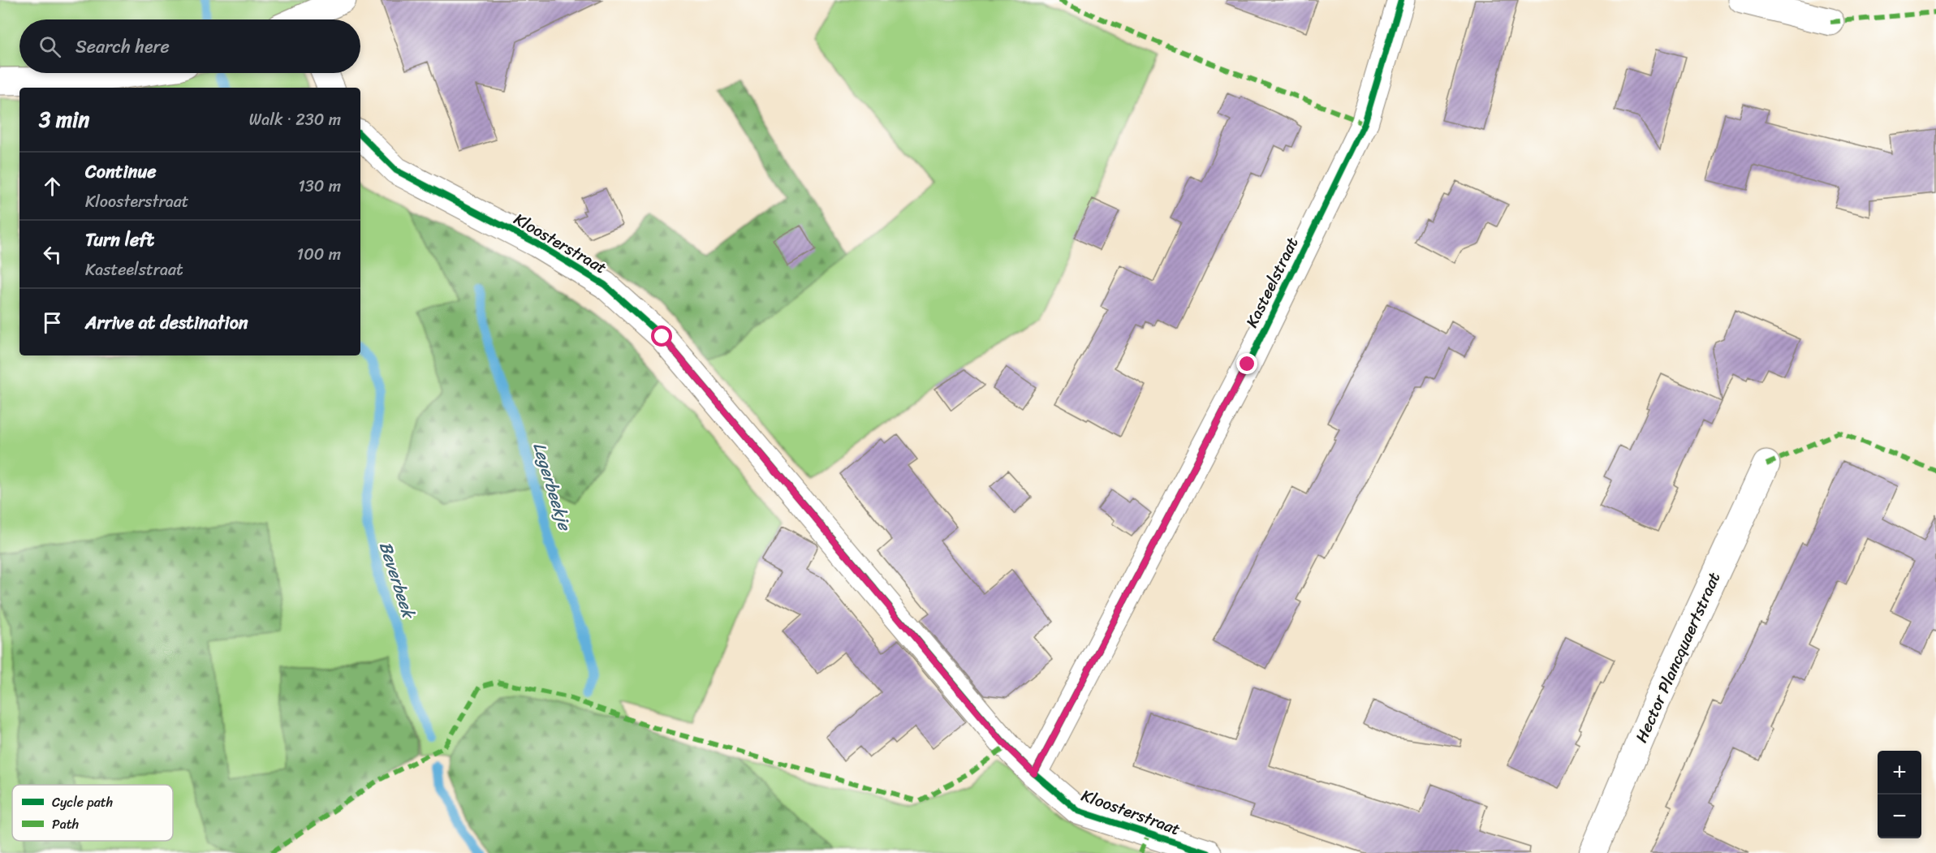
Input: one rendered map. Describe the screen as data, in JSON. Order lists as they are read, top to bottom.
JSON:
{
  "streets": {
    "street": ["Kloosterstraat", "Kasteelstraat", "Hector Plancquaertstraat"]
  },
  "crossings": [
    ["Kloosterstraat", "Kasteelstraat"]
  ],
  "water": ["Legerbeekje", "Beverbeek"],
  "legend": ["Cycle path", "Path"],
  "page": {
    "search": "Search here",
    "heading": ["3 min", "Walk · 230 m"],
    "list": [
      ["Continue", "Kloosterstraat", "130 m"],
      ["Turn left", "Kasteelstraat", "100 m"],
      "Arrive at destination"
    ],
    "map_buttons": ["+", "−"]
  }
}
